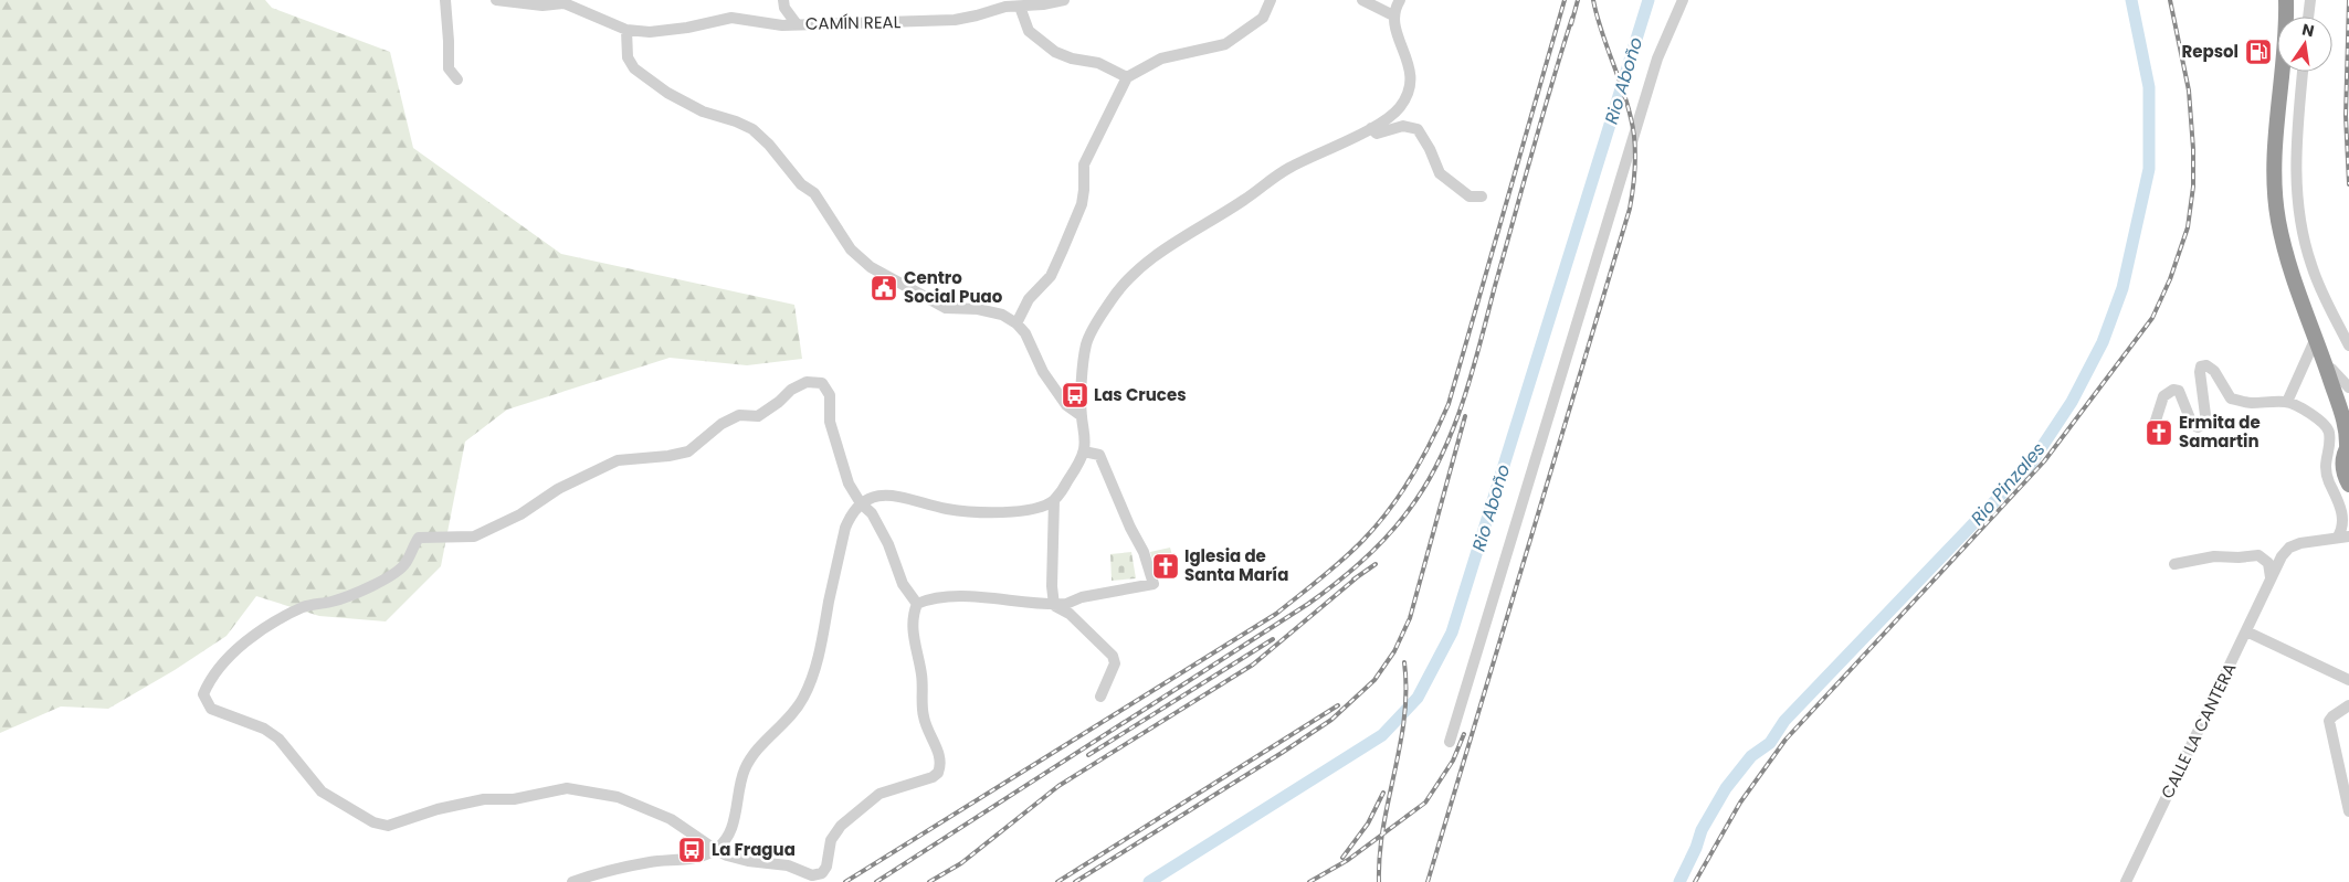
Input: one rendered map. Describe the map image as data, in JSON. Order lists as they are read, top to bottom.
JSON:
{
  "streets": {
    "street": ["CAMÍN REAL", "CALLE LA CANTERA"]
  },
  "water": ["Rio Aboño", "Rio Pinzales"],
  "places": {
    "fuel station": ["Repsol"],
    "public building": ["Centro Social Puao"],
    "bus stop": ["Las Cruces", "La Fragua"],
    "church": ["Ermita de Samartin", "Iglesia de Santa María"]
  },
  "north": "top"
}
